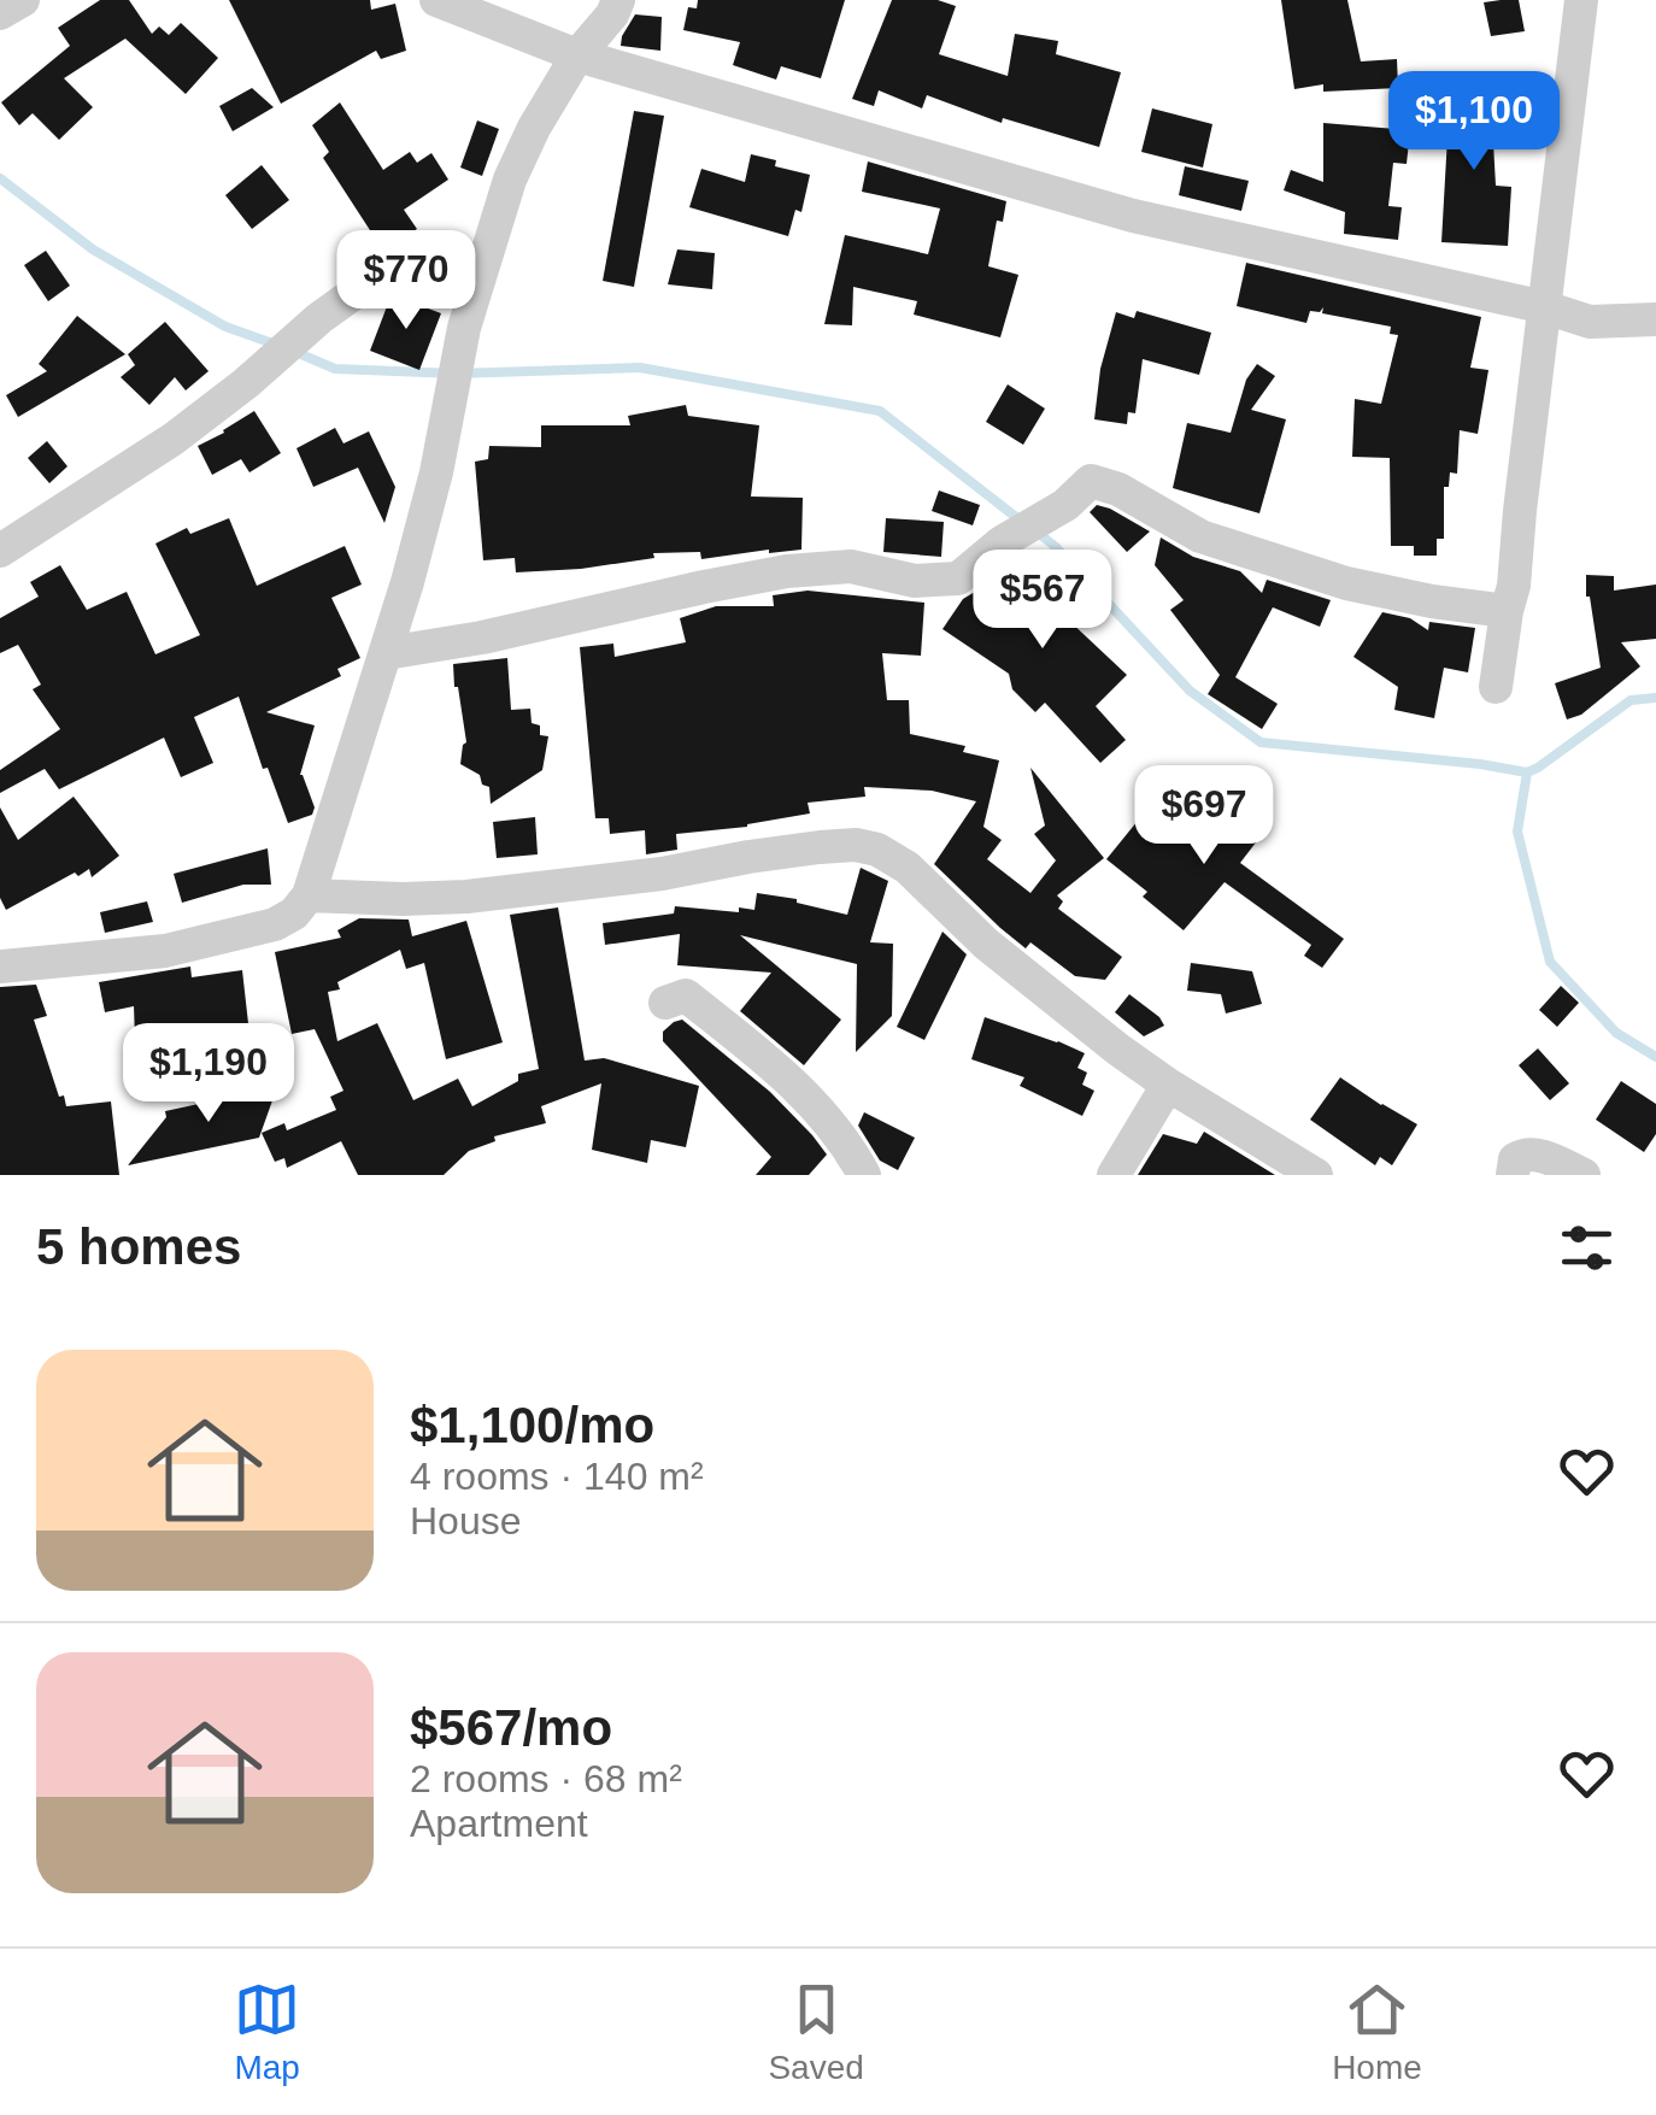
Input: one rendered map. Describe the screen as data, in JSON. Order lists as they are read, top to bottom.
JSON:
{
  "page": {
    "price": [
      "$1,100",
      "$770",
      "$567",
      "$697",
      "$1,190"
    ],
    "heading": "5 homes",
    "list": [
      {
        "name": "$1,100/mo",
        "note": "4 rooms · 140 m² · House"
      },
      {
        "name": "$567/mo",
        "note": "2 rooms · 68 m² · Apartment"
      }
    ],
    "tabs": ["Map", "Saved", "Home"]
  }
}
